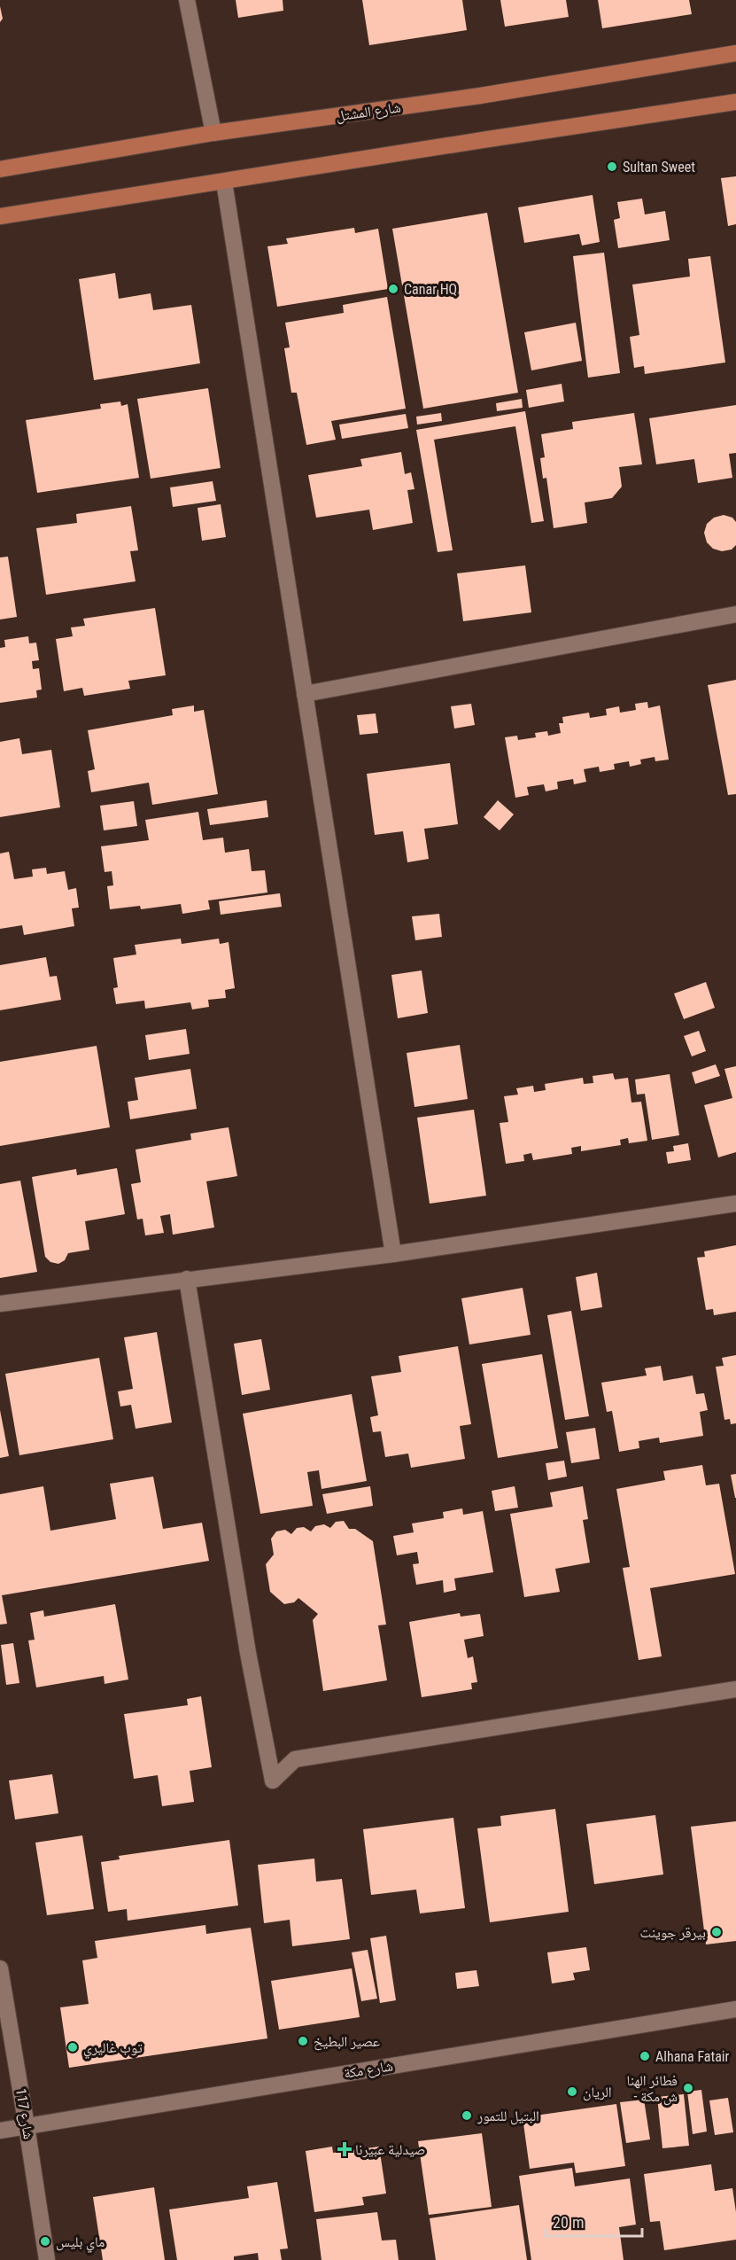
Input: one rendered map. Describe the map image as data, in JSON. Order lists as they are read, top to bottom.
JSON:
{
  "streets": {
    "main road": ["شارع المشتل"],
    "street": ["شارع مكة", "شارع 117"]
  },
  "crossings": [
    ["شارع مكة", "شارع 117"]
  ],
  "places": {
    "other": [
      "Sultan Sweet",
      "Canar HQ",
      "بيرقر جوينت",
      "عصير البطيخ",
      "توب غاليري",
      "Alhana Fatair",
      "فطائر الهنا - ش مكة",
      "الريان",
      "البتيل للتمور",
      "ماي بليس"
    ],
    "health": ["صيدلية عبيرنا"]
  },
  "scale_bar": "20 m"
}
